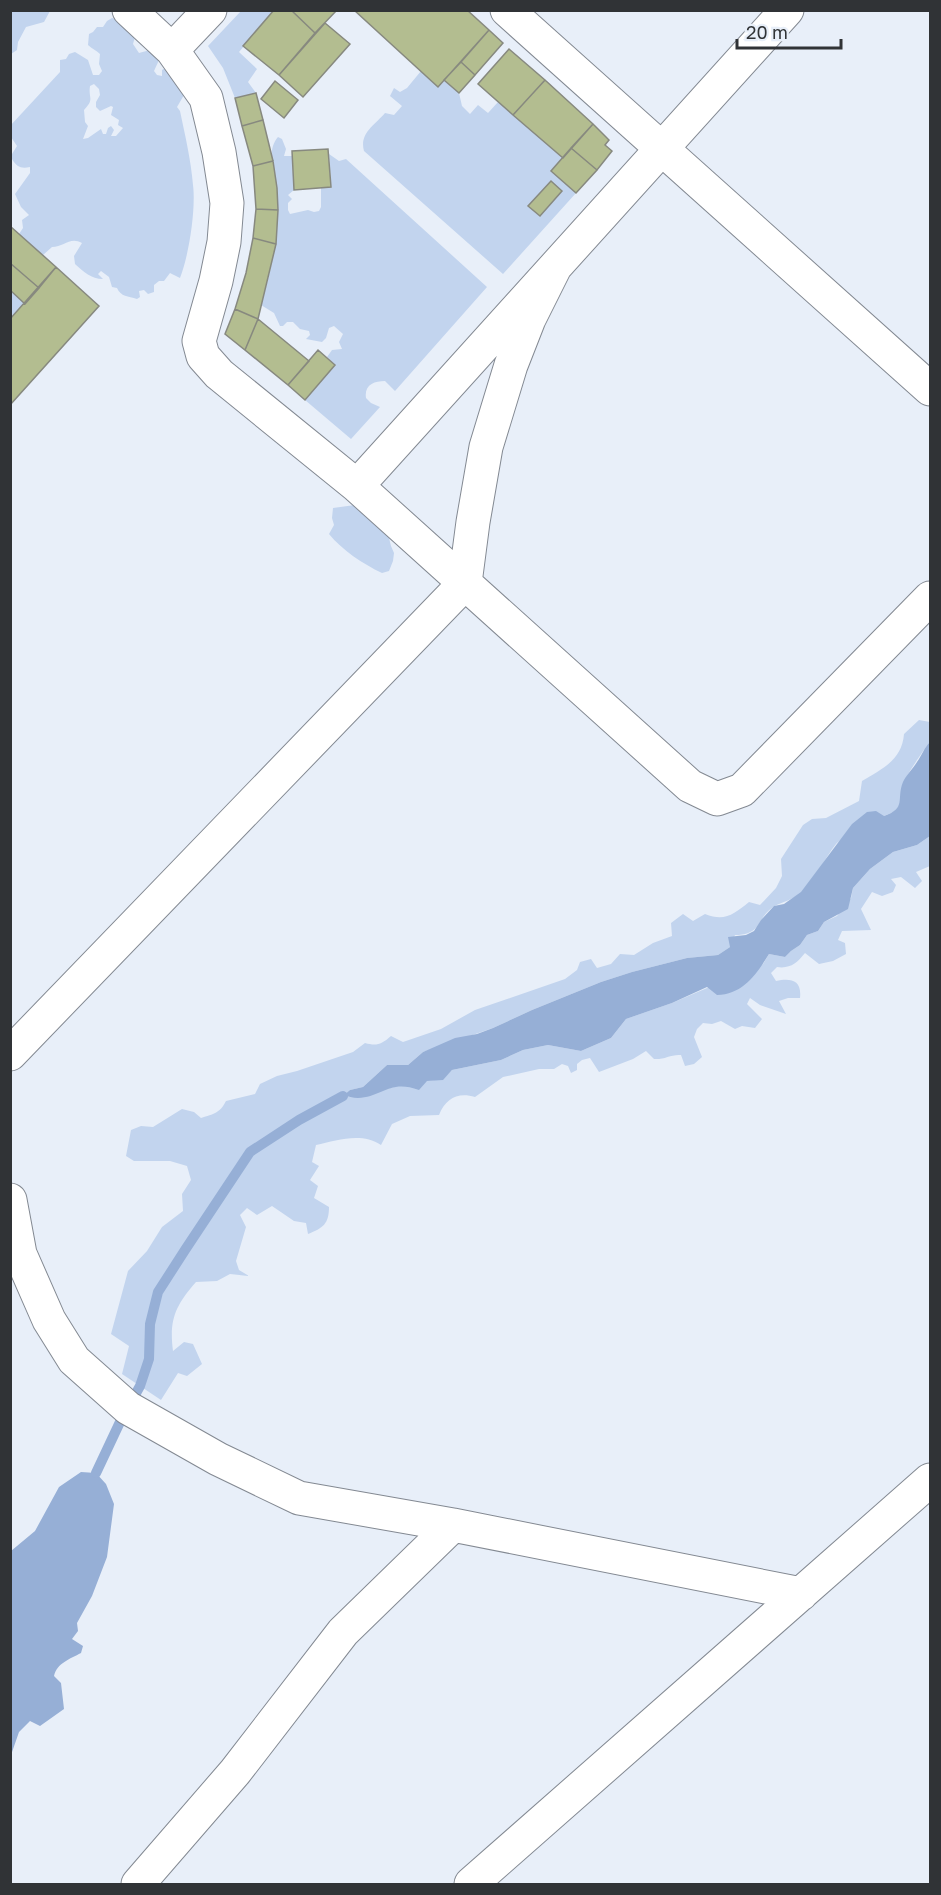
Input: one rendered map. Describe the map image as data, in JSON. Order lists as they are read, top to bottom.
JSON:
{
  "scale_bar": "20 m"
}
